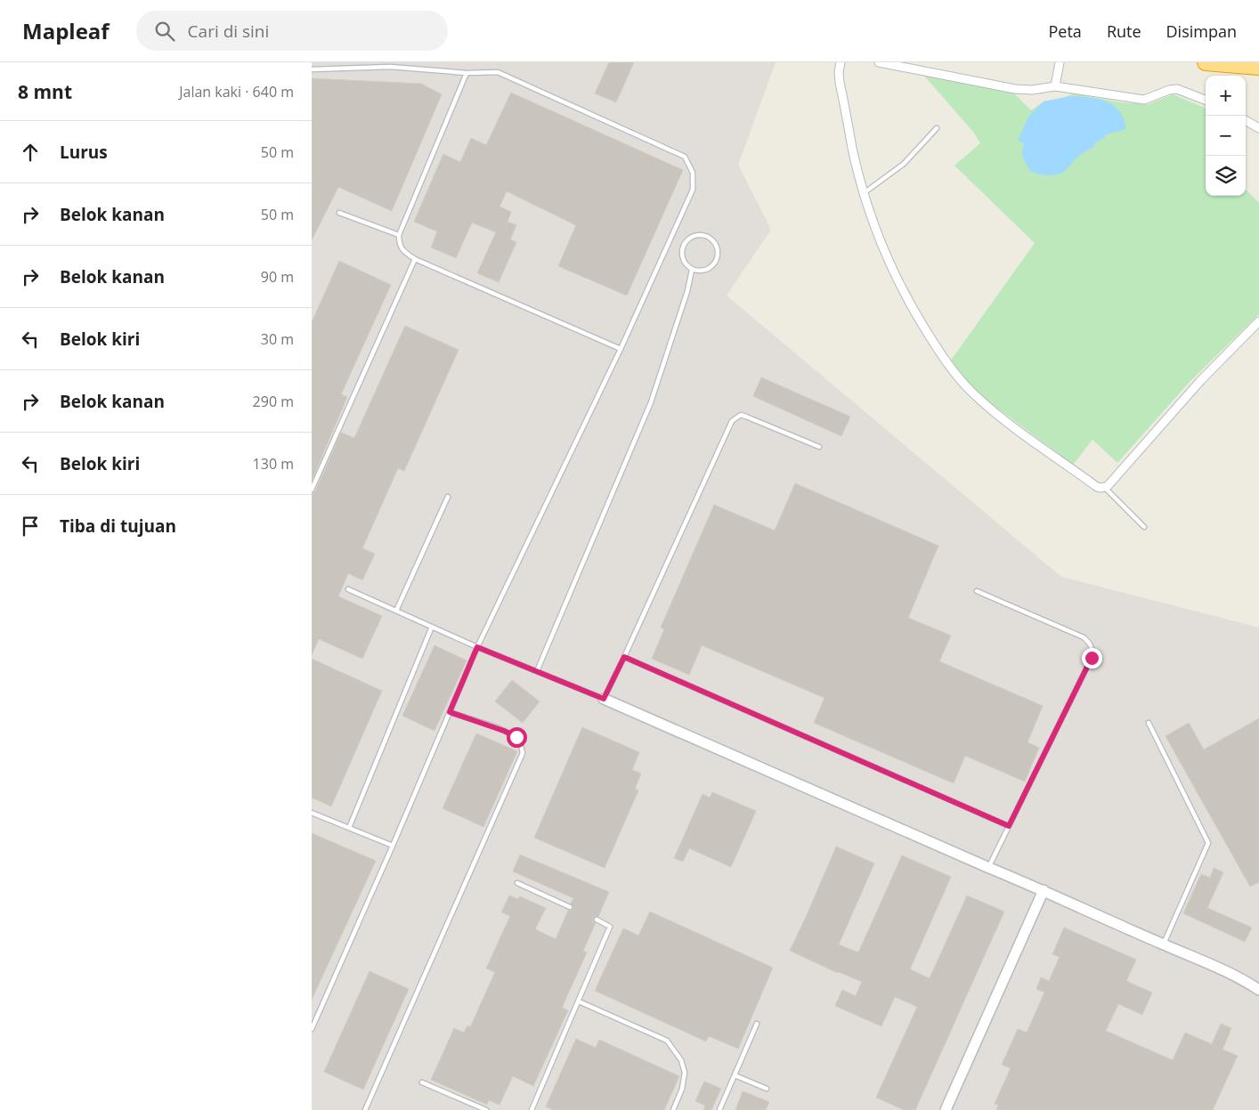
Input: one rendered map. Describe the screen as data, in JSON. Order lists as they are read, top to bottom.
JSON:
{
  "page": {
    "header": "Mapleaf",
    "search": "Cari di sini",
    "nav": ["Peta", "Rute", "Disimpan"],
    "heading": ["8 mnt", "Jalan kaki · 640 m"],
    "map_buttons": ["+", "−"],
    "list": [
      ["Lurus", "50 m"],
      ["Belok kanan", "50 m"],
      ["Belok kanan", "90 m"],
      ["Belok kiri", "30 m"],
      ["Belok kanan", "290 m"],
      ["Belok kiri", "130 m"],
      "Tiba di tujuan"
    ]
  }
}
